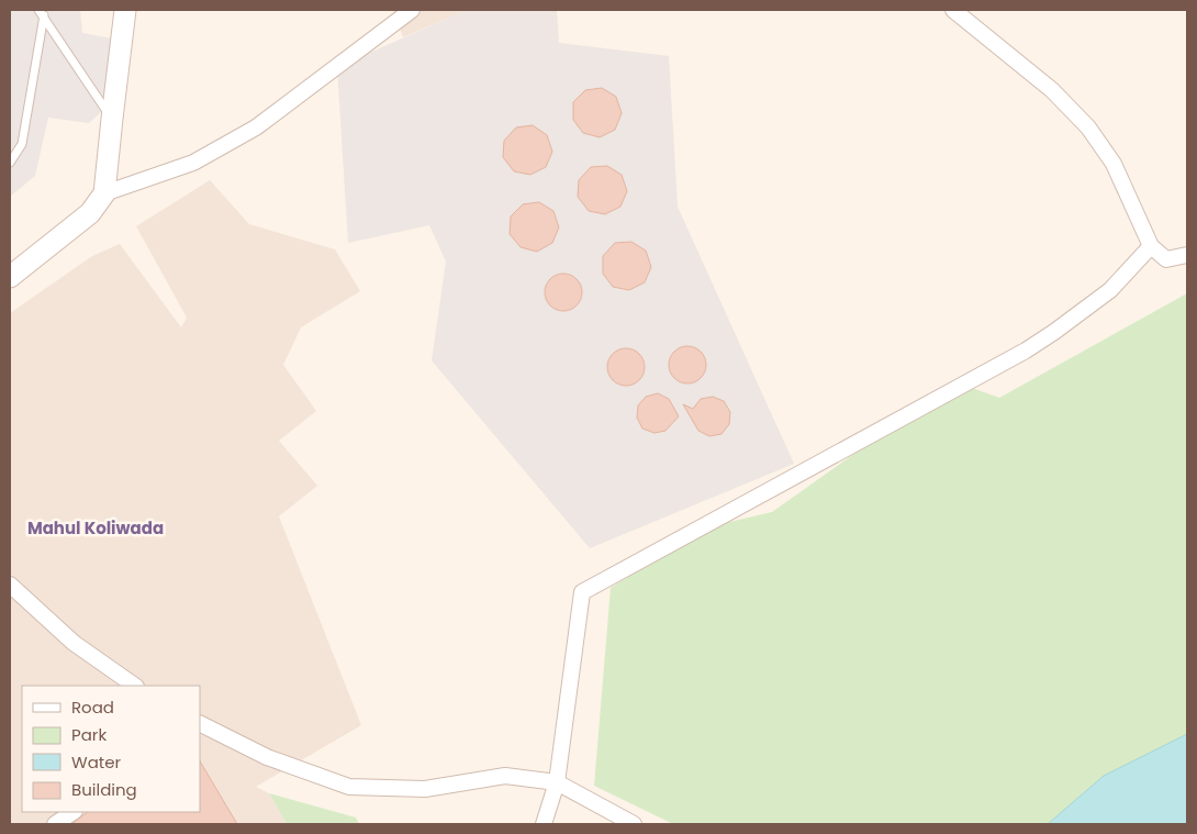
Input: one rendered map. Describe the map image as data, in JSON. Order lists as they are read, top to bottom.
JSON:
{
  "districts": ["Mahul Koliwada"],
  "legend": [
    "Road",
    "Park",
    "Water",
    "Building"
  ]
}
